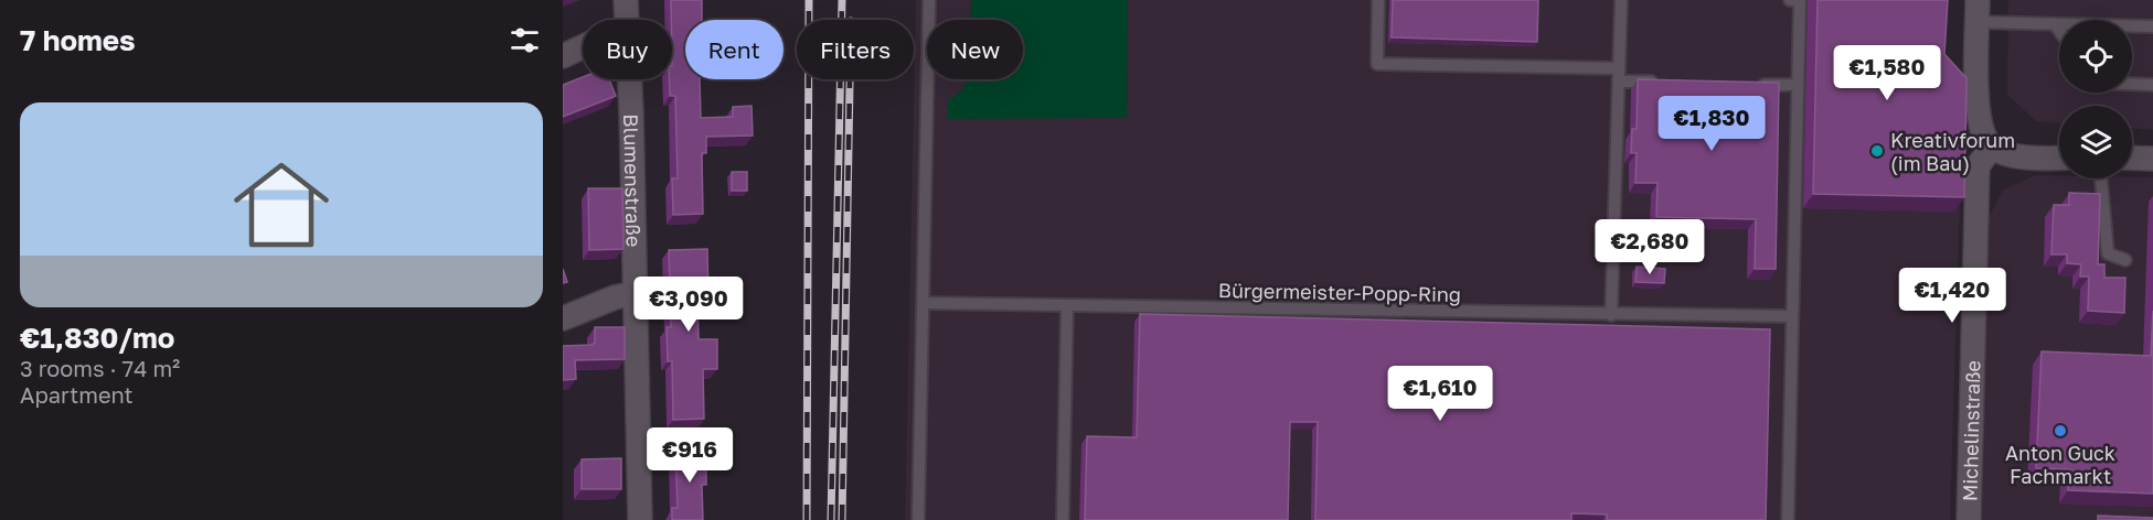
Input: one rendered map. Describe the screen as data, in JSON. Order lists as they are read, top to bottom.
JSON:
{
  "streets": {
    "street": ["Blumenstraße", "Michelinstraße"],
    "lane": ["Bürgermeister-Popp-Ring"]
  },
  "places": ["Kreativforum (im Bau)", "Anton Guck Fachmarkt"],
  "page": {
    "heading": "7 homes",
    "chip": [
      "Buy",
      "Rent",
      "Filters",
      "New"
    ],
    "price": [
      "€1,580",
      "€1,830",
      "€2,680",
      "€1,420",
      "€3,090",
      "€1,610",
      "€916"
    ],
    "list": [
      {
        "name": "€1,830/mo",
        "note": "3 rooms · 74 m² · Apartment"
      }
    ]
  }
}
